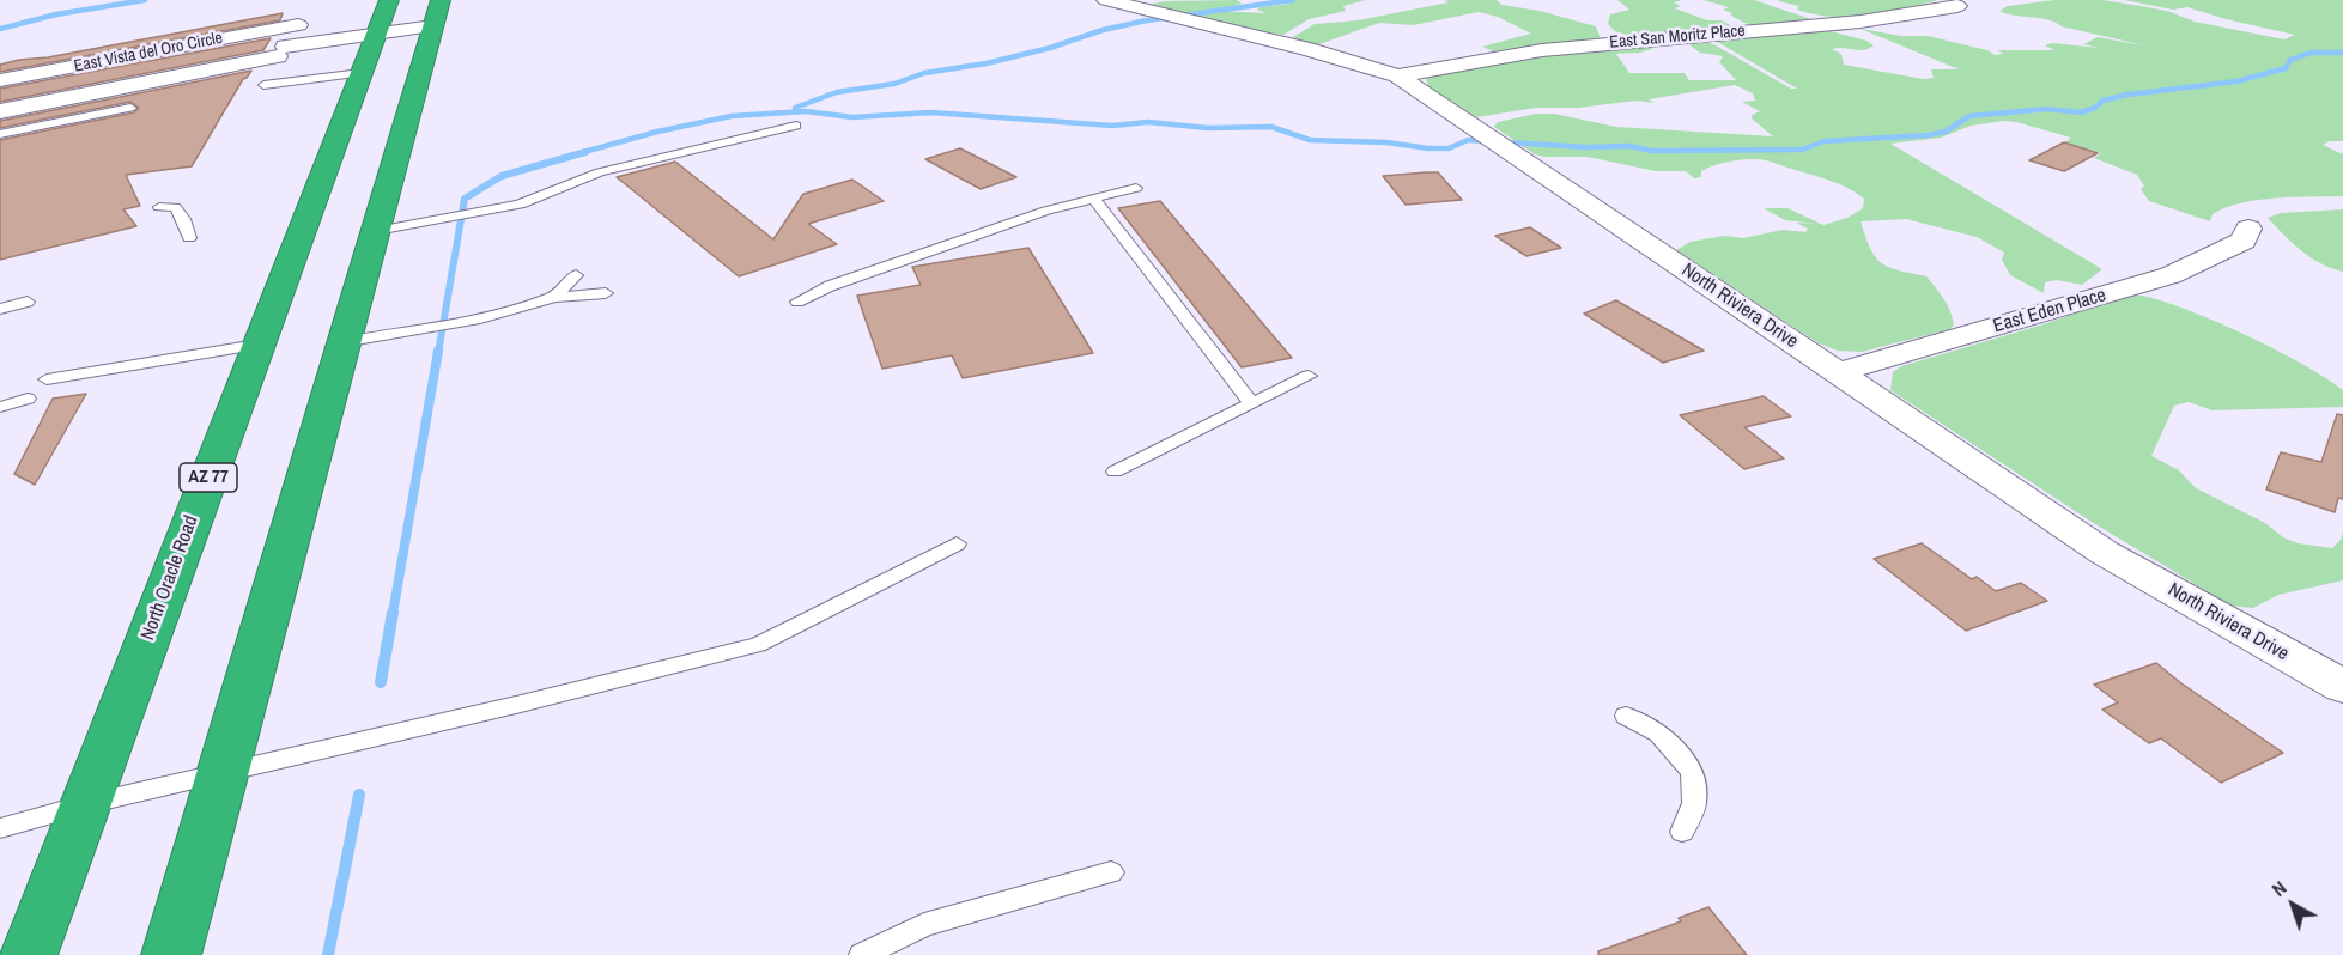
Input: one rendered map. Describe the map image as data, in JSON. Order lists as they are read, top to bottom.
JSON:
{
  "streets": {
    "highway": ["AZ 77", "North Oracle Road"],
    "street": [
      "East San Moritz Place",
      "East Vista del Oro Circle",
      "North Riviera Drive",
      "East Eden Place"
    ]
  },
  "crossings": [
    ["East San Moritz Place", "North Riviera Drive"],
    ["East Vista del Oro Circle", "North Oracle Road"],
    ["North Riviera Drive", "East Eden Place"]
  ],
  "north": "top left"
}
